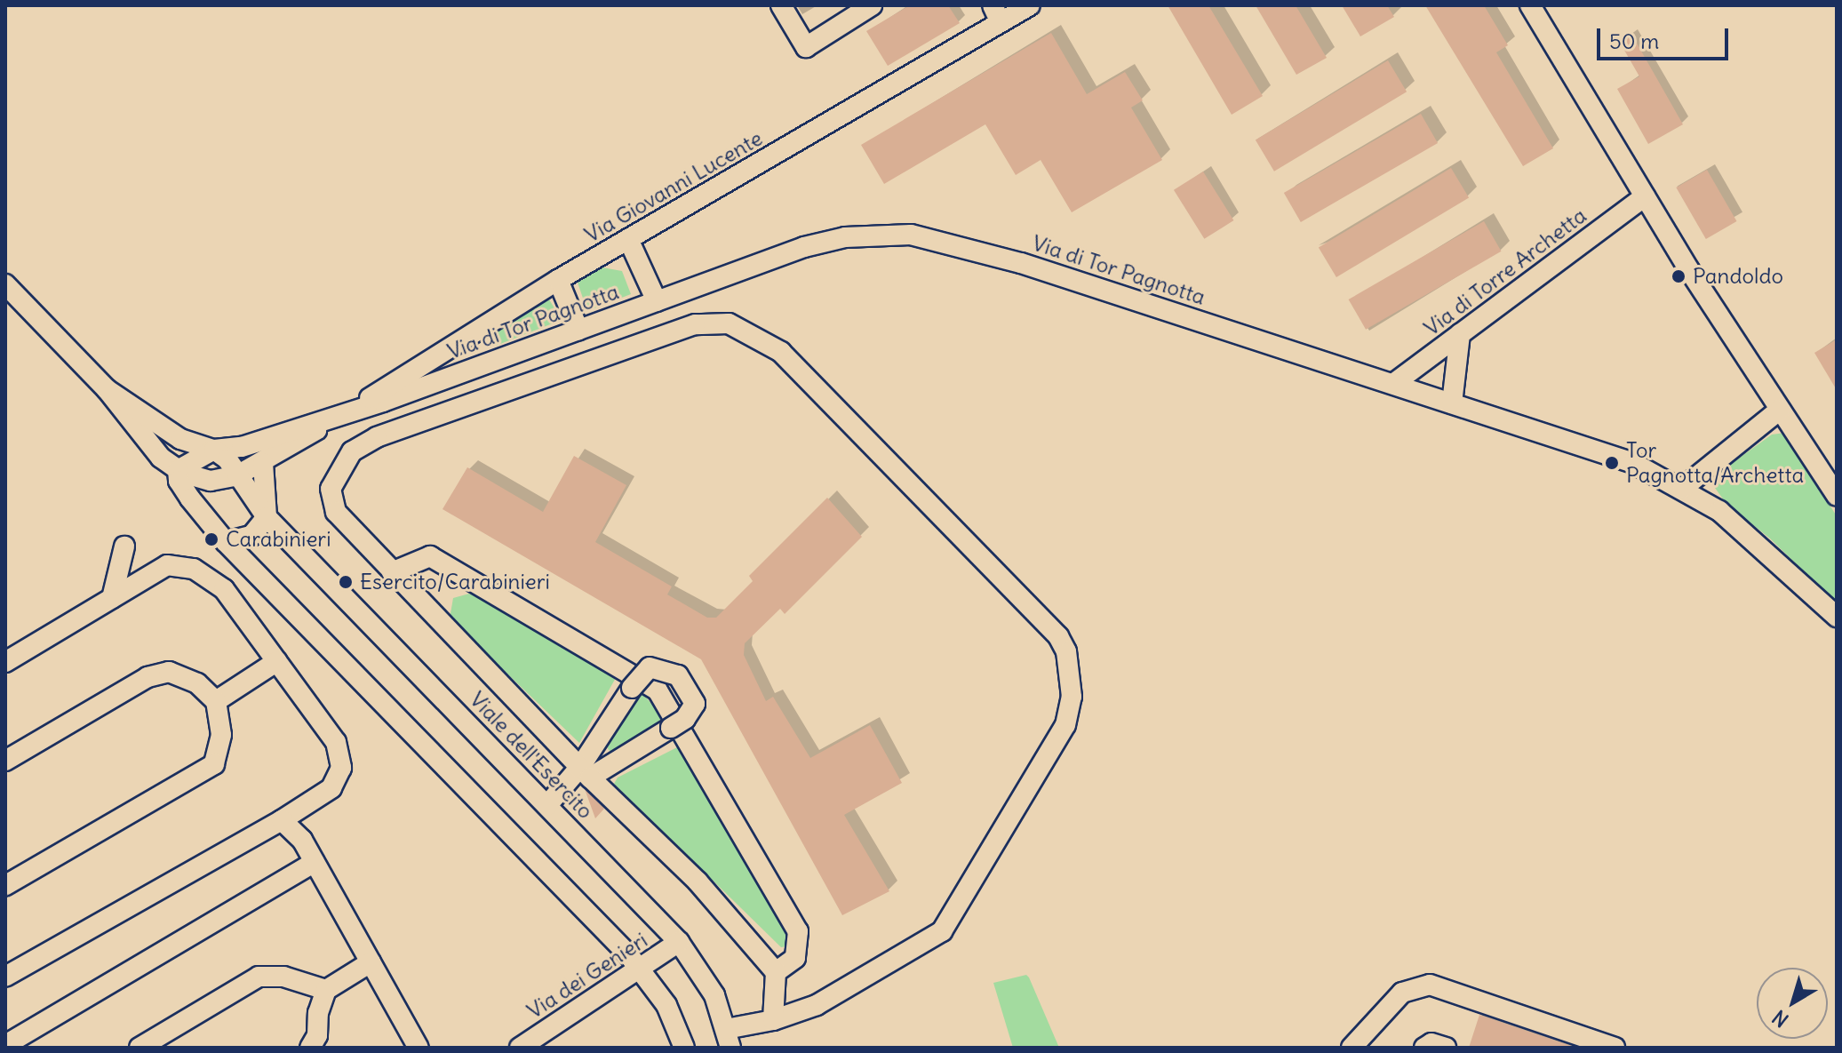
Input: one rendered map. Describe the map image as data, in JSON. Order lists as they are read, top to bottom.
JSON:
{
  "streets": {
    "street": [
      "Via Giovanni Lucente",
      "Via di Tor Pagnotta",
      "Via di Torre Archetta",
      "Viale dell'Esercito",
      "Via dei Genieri"
    ]
  },
  "crossings": [
    ["Via Giovanni Lucente", "Via di Tor Pagnotta"],
    ["Via di Tor Pagnotta", "Via di Torre Archetta"],
    ["Via di Tor Pagnotta", "Viale dell'Esercito"],
    ["Viale dell'Esercito", "Via dei Genieri"]
  ],
  "places": [
    "Pandoldo",
    "Tor Pagnotta/Archetta",
    "Carabinieri",
    "Esercito/Carabinieri"
  ],
  "scale_bar": "50 m",
  "north": "bottom left"
}
